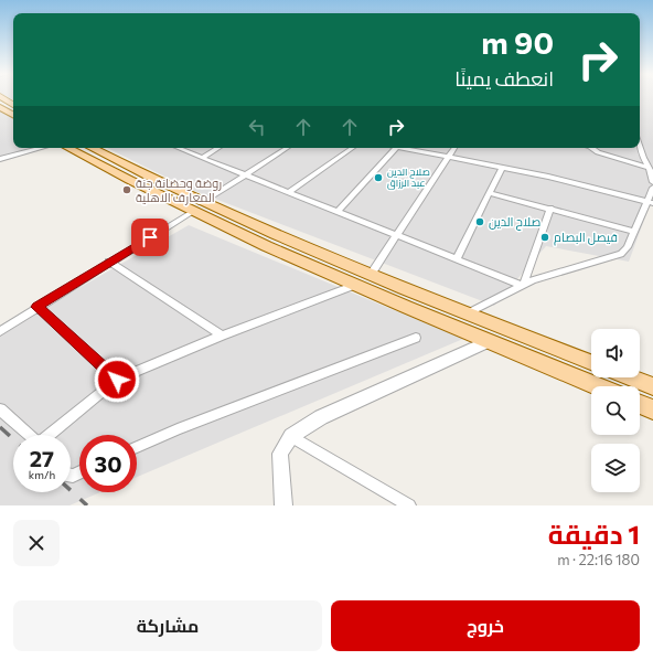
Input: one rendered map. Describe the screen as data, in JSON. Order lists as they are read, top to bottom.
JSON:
{
  "places": [
    "صلاح الدين عبد الرزاق",
    "روضة وحضانة جنة المعارف الاهلية",
    "صلاح الدين",
    "فيصل البصام"
  ],
  "page": {
    "turn": ["90 m", "انعطف يمينًا"],
    "speed": "27 km/h",
    "limit": "30",
    "heading": ["1 دقيقة", "180 m · 22:16"],
    "buttons": ["خروج", "مشاركة"]
  }
}
